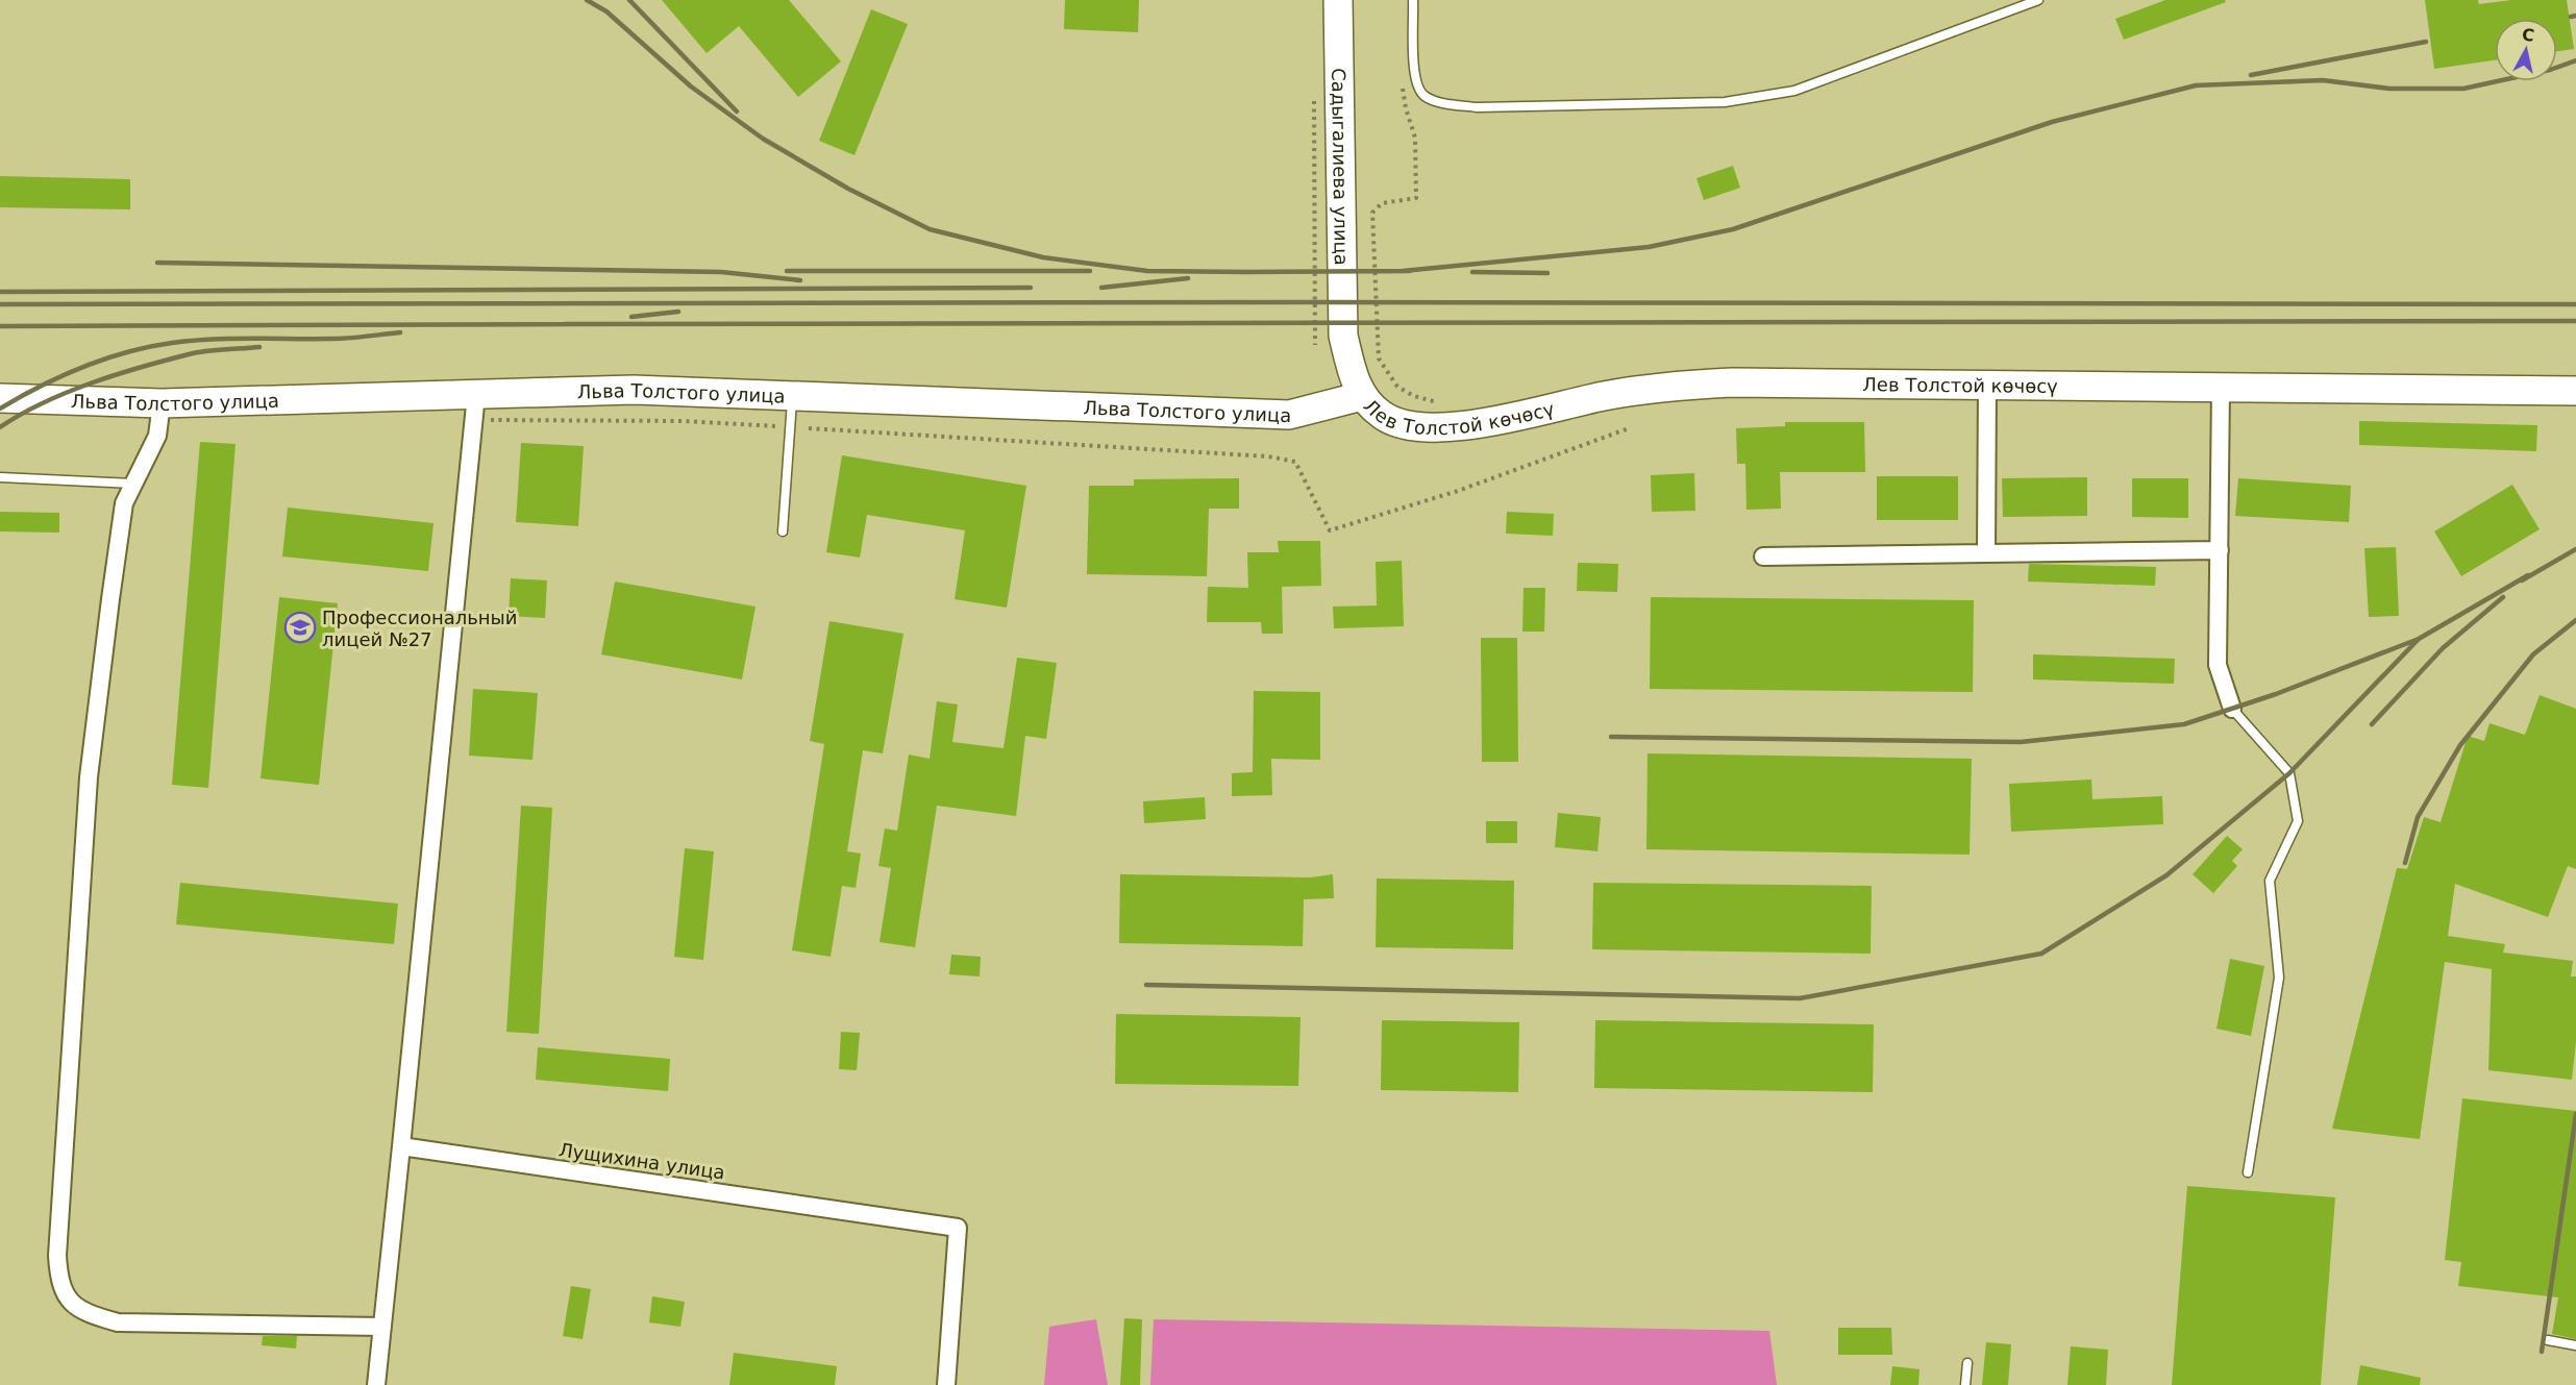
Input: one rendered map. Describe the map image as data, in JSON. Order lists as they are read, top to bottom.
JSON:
{
  "streets": {
    "main road": ["Садыгалиева улица", "Лев Толстой көчөсү", "Льва Толстого улица"],
    "street": ["Лущихина улица"]
  },
  "crossings": [
    ["Садыгалиева улица", "Лев Толстой көчөсү"],
    ["Садыгалиева улица", "Льва Толстого улица"],
    ["Лев Толстой көчөсү", "Льва Толстого улица"]
  ],
  "places": {
    "school or university": ["Профессиональный лицей №27"]
  },
  "north": "top"
}
